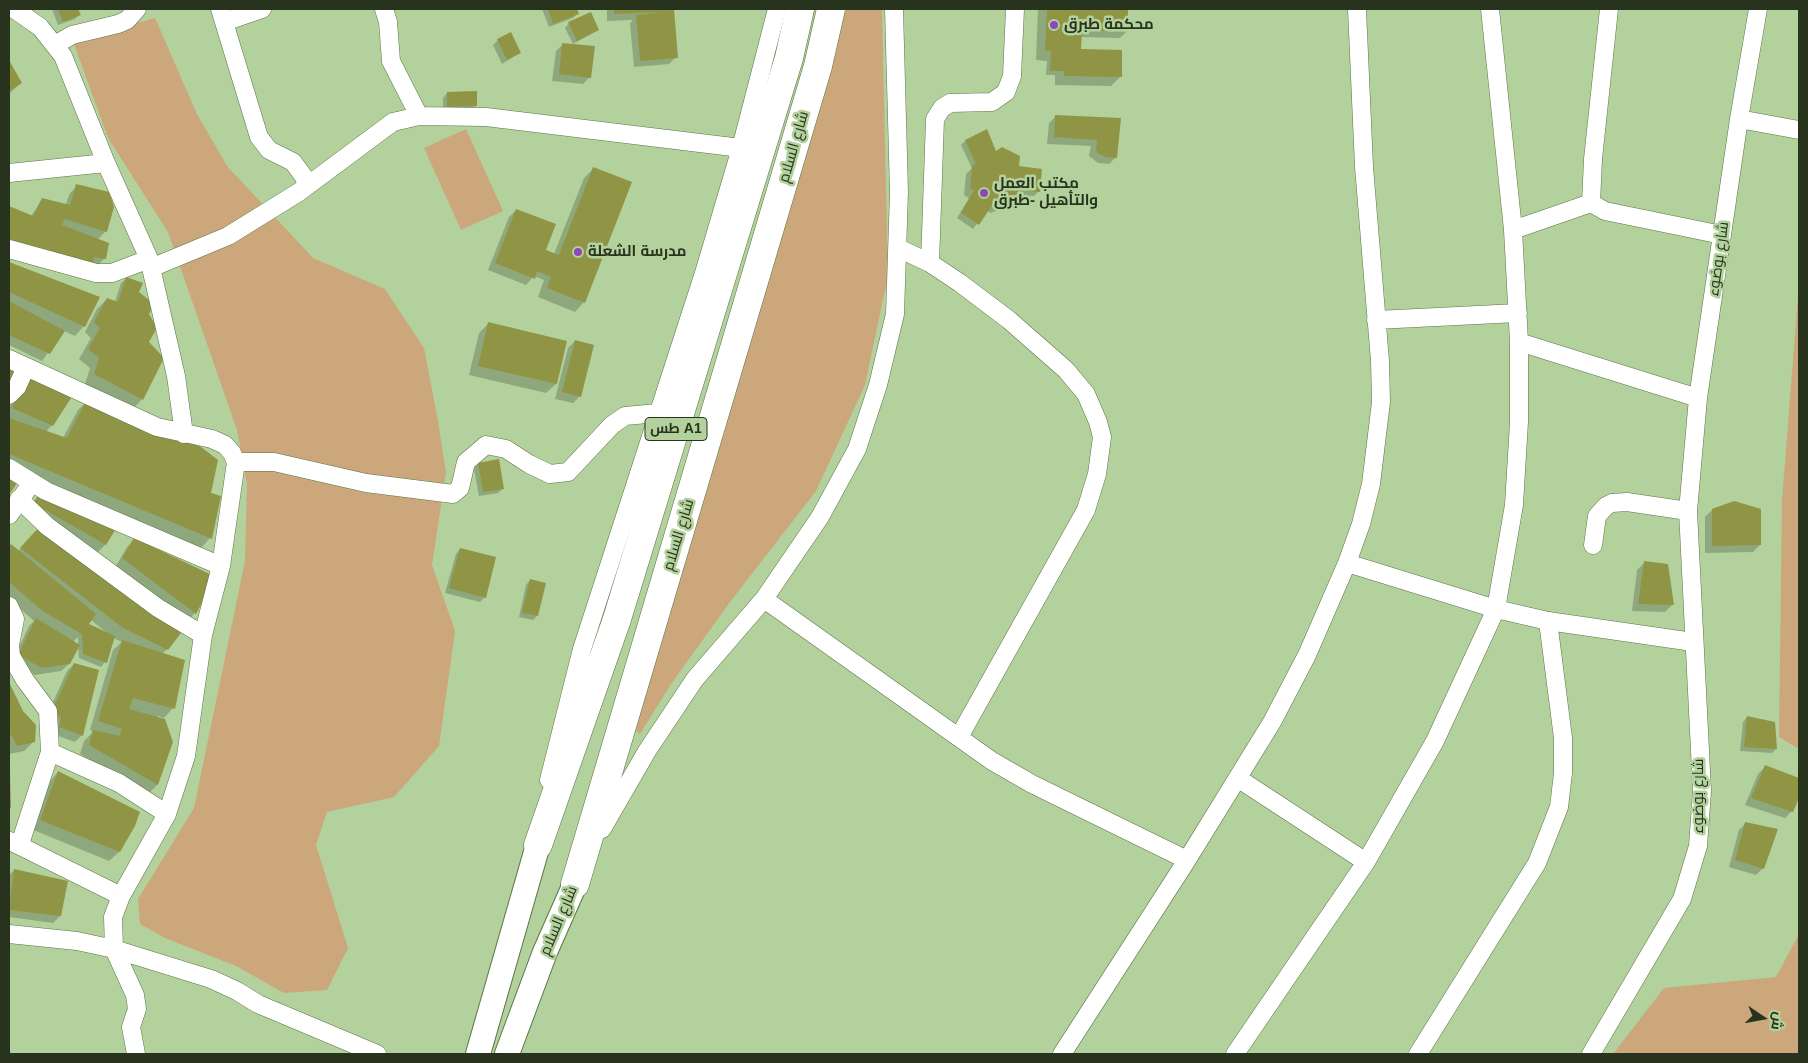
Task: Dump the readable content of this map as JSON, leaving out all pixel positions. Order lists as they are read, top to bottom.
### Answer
{
  "streets": {
    "highway": ["شارع السلام", "طس A1"],
    "street": ["شارع بوضوء"]
  },
  "places": ["محكمة طبرق", "مكتب العمل والتأهيل -طبرق", "مدرسة الشعلة"],
  "north": "right"
}
